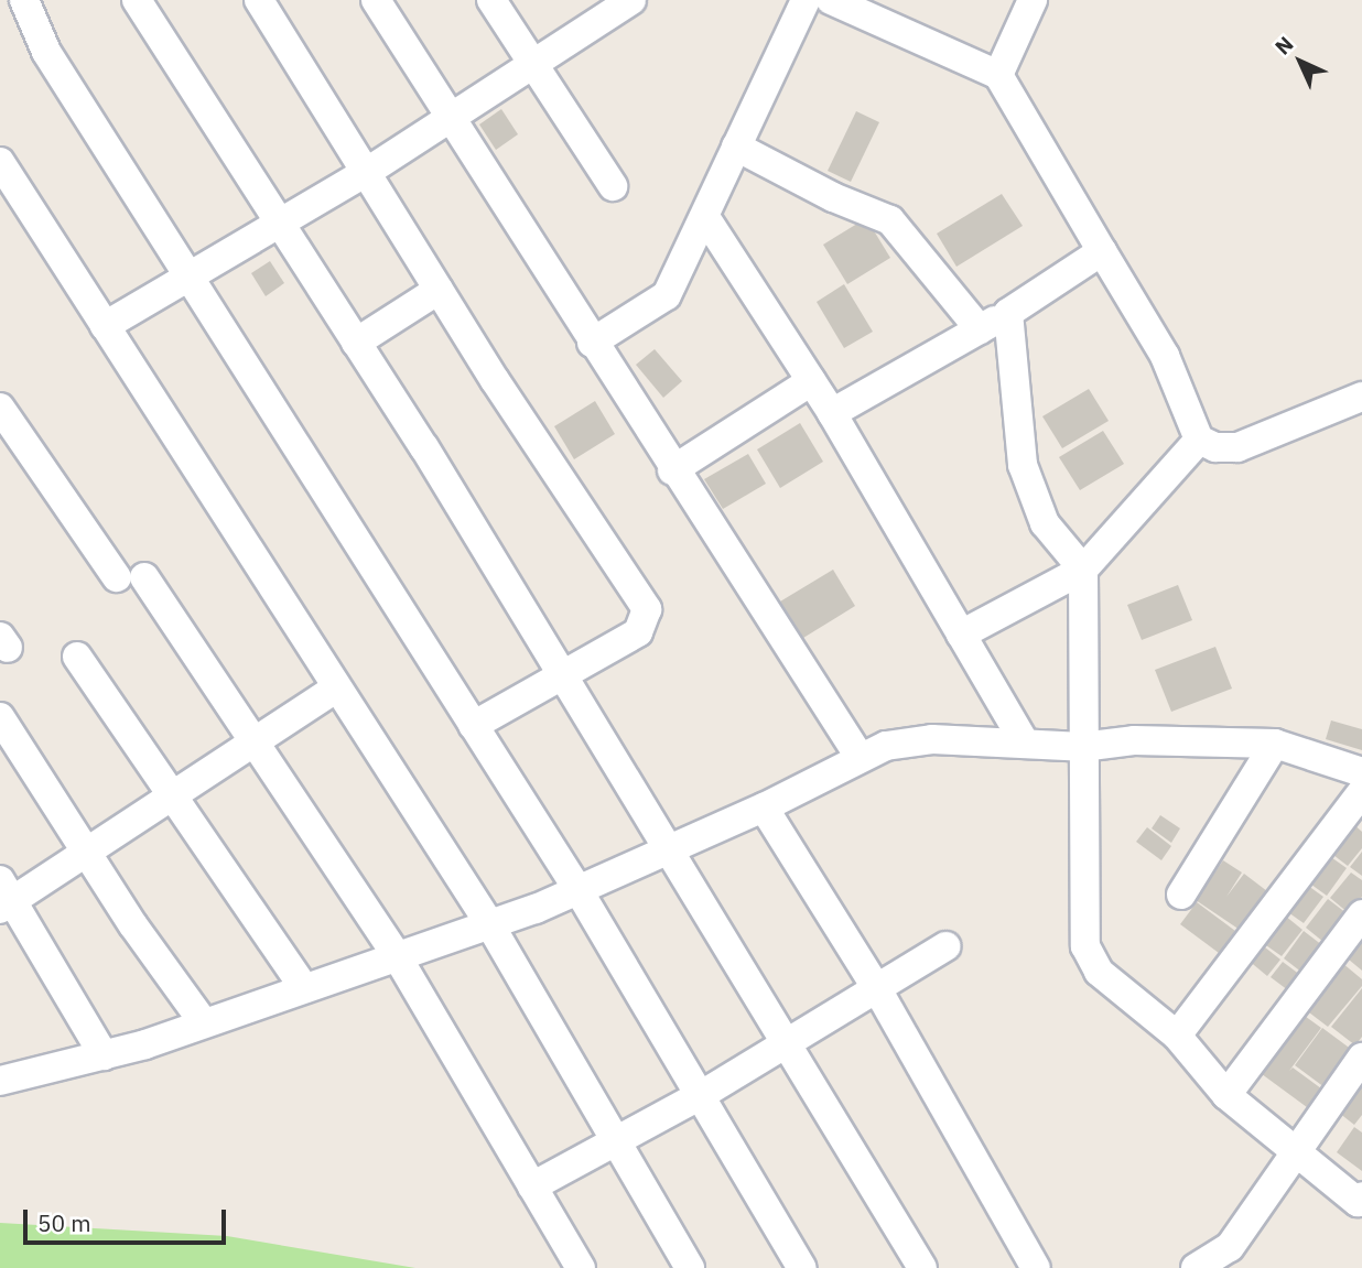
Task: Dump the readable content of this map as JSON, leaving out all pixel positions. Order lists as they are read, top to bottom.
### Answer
{
  "scale_bar": "50 m",
  "north": "top left"
}
